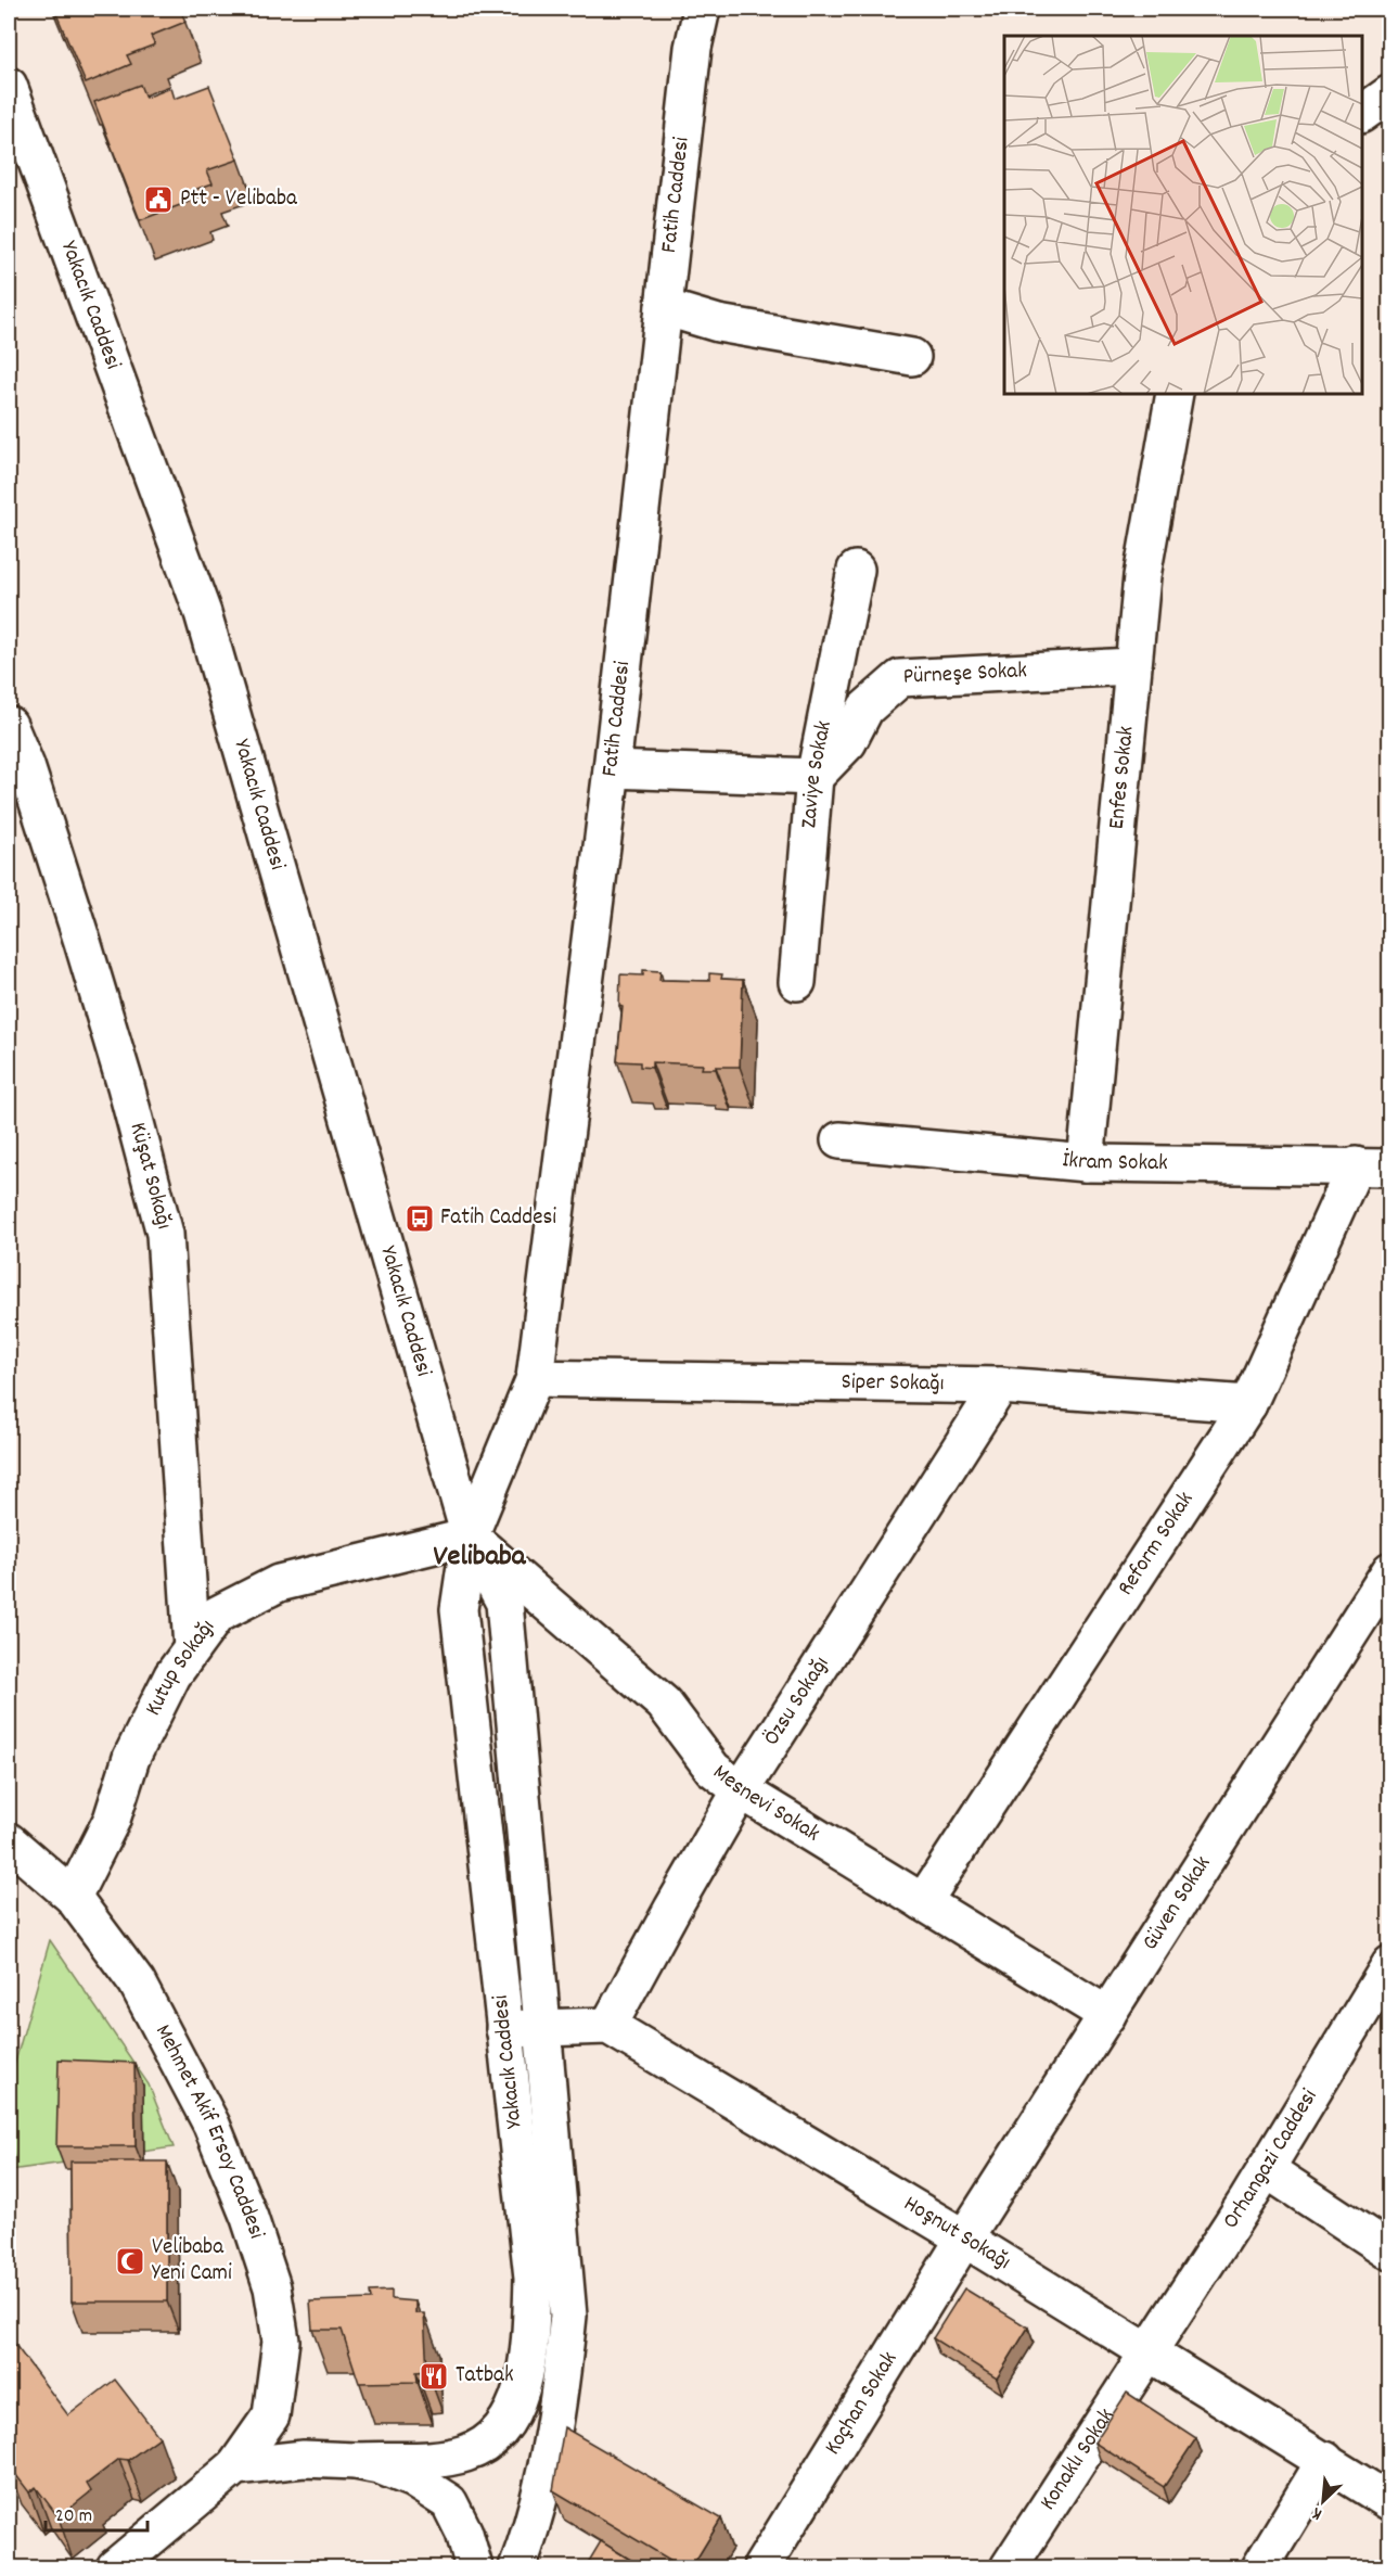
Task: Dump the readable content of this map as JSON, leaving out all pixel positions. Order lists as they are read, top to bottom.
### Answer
{
  "streets": {
    "street": [
      "Fatih Caddesi",
      "Yakacık Caddesi",
      "Pürneşe Sokak",
      "Zaviye Sokak",
      "Enfes Sokak",
      "İkram Sokak",
      "Küşat Sokağı",
      "Siper Sokağı",
      "Reform Sokak",
      "Kutup Sokağı",
      "Özsu Sokağı",
      "Mesnevi Sokak",
      "Güven Sokak",
      "Mehmet Akif Ersoy Caddesi",
      "Orhangazi Caddesi",
      "Hoşnut Sokağı",
      "Koçhan Sokak",
      "Konaklı Sokak"
    ]
  },
  "crossings": [
    ["Fatih Caddesi", "Yakacık Caddesi"],
    ["Fatih Caddesi", "Siper Sokağı"],
    ["Fatih Caddesi", "Kutup Sokağı"],
    ["Fatih Caddesi", "Mesnevi Sokak"],
    ["Yakacık Caddesi", "Kutup Sokağı"],
    ["Yakacık Caddesi", "Mesnevi Sokak"],
    ["Pürneşe Sokak", "Zaviye Sokak"],
    ["Pürneşe Sokak", "Enfes Sokak"],
    ["Enfes Sokak", "İkram Sokak"],
    ["İkram Sokak", "Reform Sokak"],
    ["Küşat Sokağı", "Kutup Sokağı"],
    ["Siper Sokağı", "Reform Sokak"],
    ["Siper Sokağı", "Özsu Sokağı"],
    ["Reform Sokak", "Mesnevi Sokak"],
    ["Kutup Sokağı", "Mesnevi Sokak"],
    ["Kutup Sokağı", "Mehmet Akif Ersoy Caddesi"],
    ["Özsu Sokağı", "Mesnevi Sokak"],
    ["Özsu Sokağı", "Hoşnut Sokağı"],
    ["Mesnevi Sokak", "Güven Sokak"],
    ["Güven Sokak", "Hoşnut Sokağı"],
    ["Güven Sokak", "Koçhan Sokak"],
    ["Orhangazi Caddesi", "Hoşnut Sokağı"],
    ["Orhangazi Caddesi", "Konaklı Sokak"],
    ["Hoşnut Sokağı", "Koçhan Sokak"],
    ["Hoşnut Sokağı", "Konaklı Sokak"]
  ],
  "districts": ["Velibaba"],
  "places": {
    "public building": ["Ptt - Velibaba"],
    "bus stop": ["Fatih Caddesi"],
    "mosque": ["Velibaba Yeni Cami"],
    "restaurant": ["Tatbak"]
  },
  "scale_bar": "20 m",
  "north": "bottom left"
}
